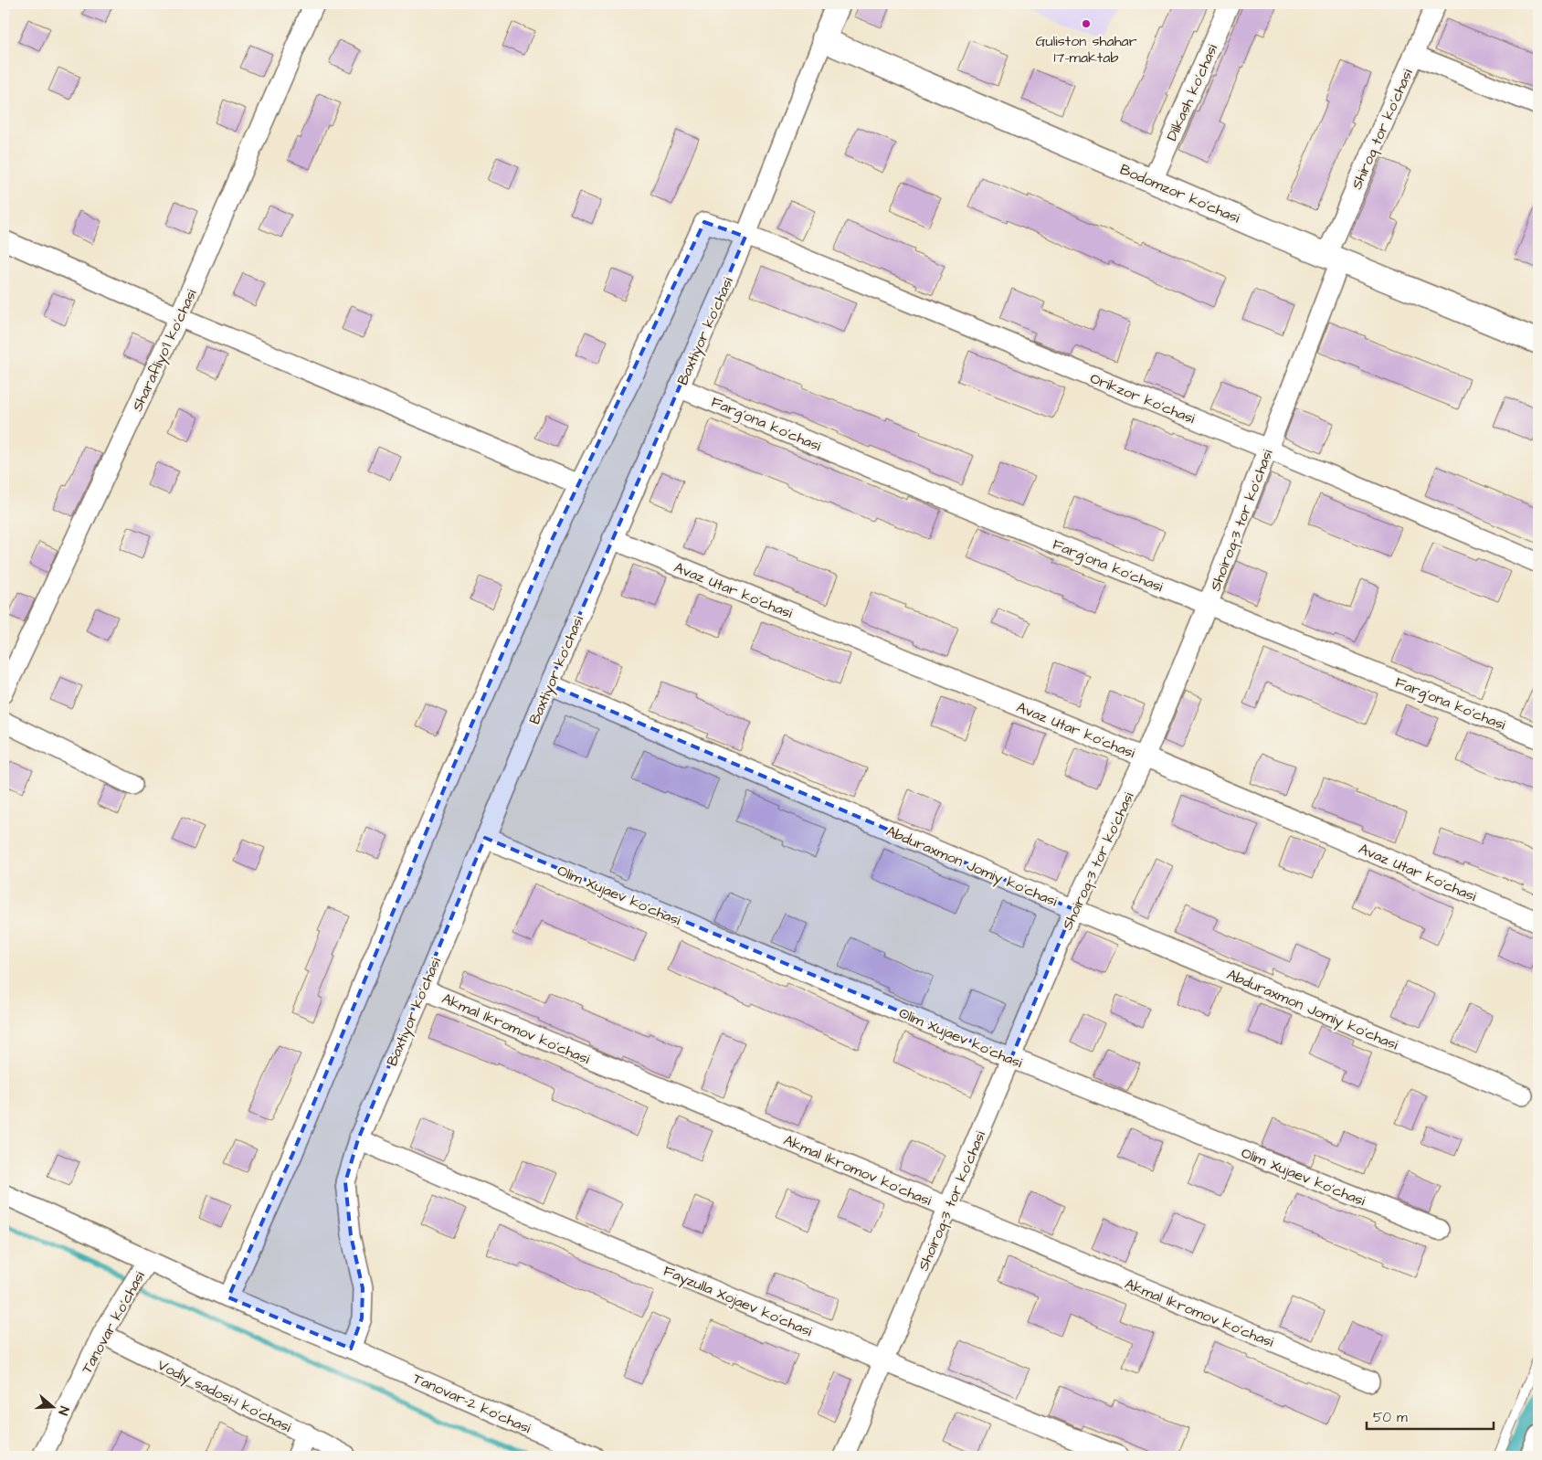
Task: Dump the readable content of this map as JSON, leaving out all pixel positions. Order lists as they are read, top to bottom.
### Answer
{
  "streets": {
    "street": [
      "Dilkash ko'chasi",
      "Shiroq tor ko'chasi",
      "Bodomzor ko'chasi",
      "Baxtiyor ko'chasi",
      "Sharafliyo'l ko'chasi",
      "Orikzor ko'chasi",
      "Farg'ona ko'chasi",
      "Shoiroq-3 tor ko'chasi",
      "Avaz Utar ko'chasi",
      "Abduraxmon Jomiy ko'chasi",
      "Olim Xujaev ko'chasi",
      "Akmal Ikromov ko'chasi",
      "Fayzulla Xojaev ko'chasi",
      "Tanovar ko'chasi",
      "Vodiy sadosi-1 ko'chasi",
      "Tanovar-2 ko'chasi"
    ]
  },
  "crossings": [
    ["Dilkash ko'chasi", "Bodomzor ko'chasi"],
    ["Shiroq tor ko'chasi", "Bodomzor ko'chasi"],
    ["Shiroq tor ko'chasi", "Shoiroq-3 tor ko'chasi"],
    ["Bodomzor ko'chasi", "Baxtiyor ko'chasi"],
    ["Bodomzor ko'chasi", "Shoiroq-3 tor ko'chasi"],
    ["Baxtiyor ko'chasi", "Orikzor ko'chasi"],
    ["Baxtiyor ko'chasi", "Farg'ona ko'chasi"],
    ["Baxtiyor ko'chasi", "Avaz Utar ko'chasi"],
    ["Baxtiyor ko'chasi", "Abduraxmon Jomiy ko'chasi"],
    ["Baxtiyor ko'chasi", "Olim Xujaev ko'chasi"],
    ["Baxtiyor ko'chasi", "Akmal Ikromov ko'chasi"],
    ["Baxtiyor ko'chasi", "Fayzulla Xojaev ko'chasi"],
    ["Baxtiyor ko'chasi", "Tanovar-2 ko'chasi"],
    ["Orikzor ko'chasi", "Shoiroq-3 tor ko'chasi"],
    ["Farg'ona ko'chasi", "Shoiroq-3 tor ko'chasi"],
    ["Shoiroq-3 tor ko'chasi", "Avaz Utar ko'chasi"],
    ["Shoiroq-3 tor ko'chasi", "Abduraxmon Jomiy ko'chasi"],
    ["Shoiroq-3 tor ko'chasi", "Olim Xujaev ko'chasi"],
    ["Shoiroq-3 tor ko'chasi", "Akmal Ikromov ko'chasi"],
    ["Shoiroq-3 tor ko'chasi", "Fayzulla Xojaev ko'chasi"],
    ["Tanovar ko'chasi", "Vodiy sadosi-1 ko'chasi"],
    ["Tanovar ko'chasi", "Tanovar-2 ko'chasi"]
  ],
  "places": ["Guliston shahar 17-maktab"],
  "scale_bar": "50 m",
  "north": "right"
}
